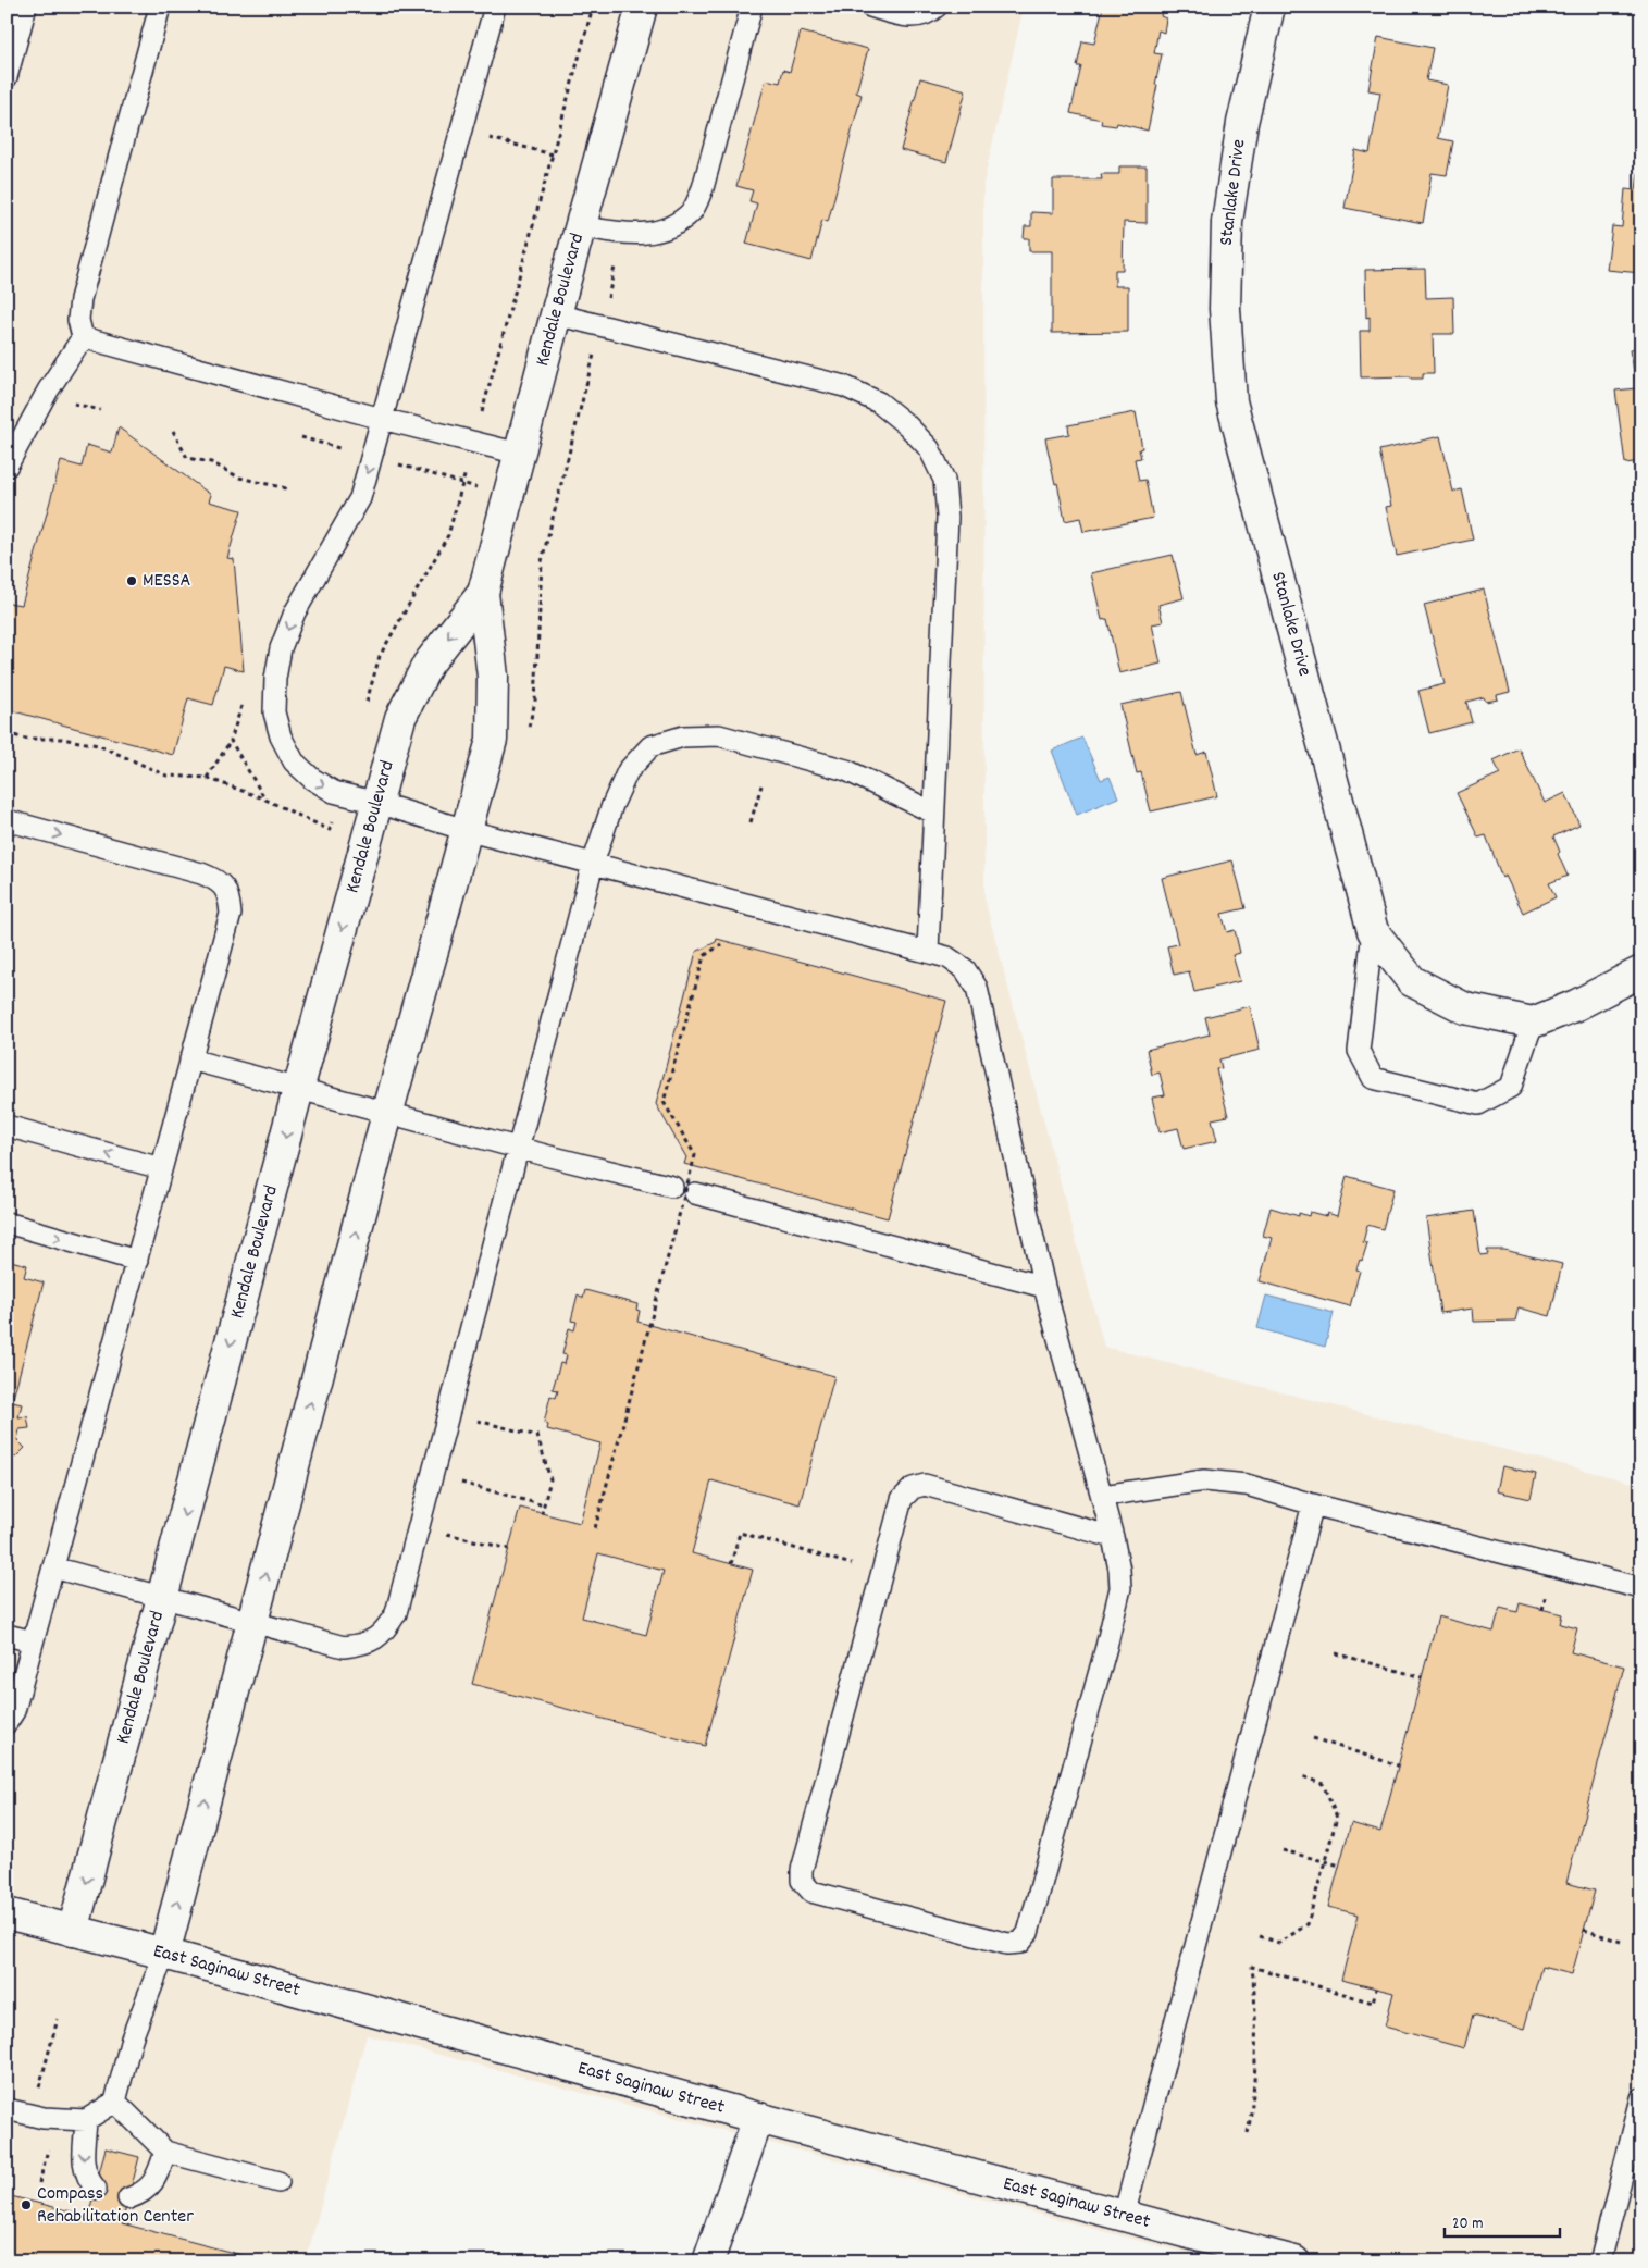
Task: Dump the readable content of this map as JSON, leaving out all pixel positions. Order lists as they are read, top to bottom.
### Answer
{
  "streets": {
    "street": ["Stanlake Drive", "Kendale Boulevard", "East Saginaw Street"]
  },
  "crossings": [
    ["Kendale Boulevard", "East Saginaw Street"]
  ],
  "places": ["MESSA", "Compass Rehabilitation Center"],
  "scale_bar": "20 m"
}
